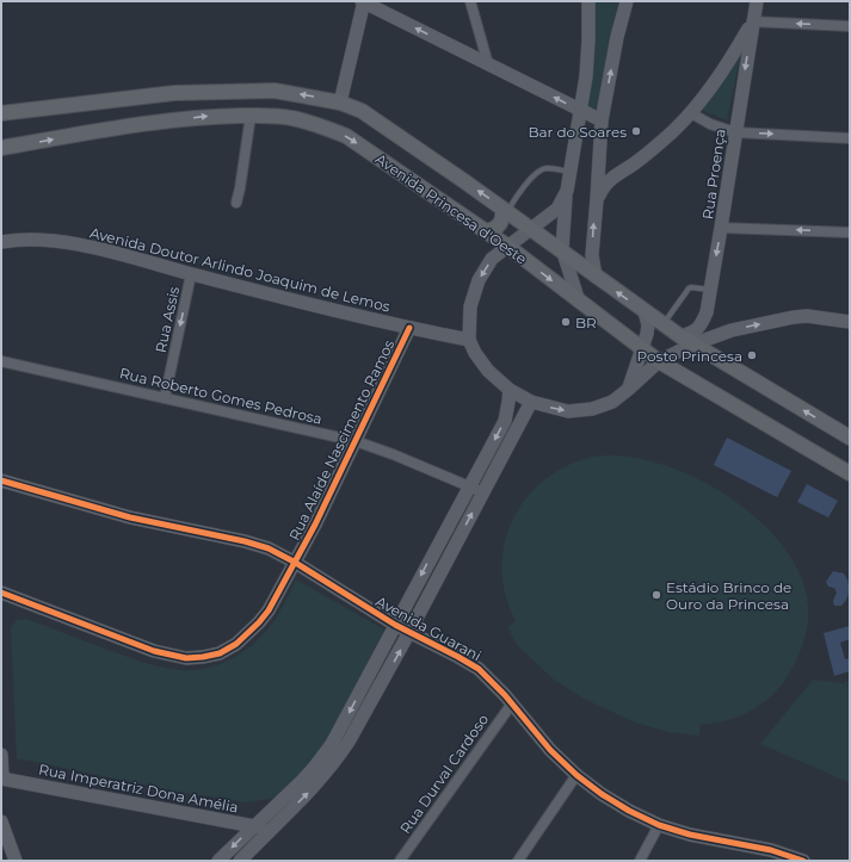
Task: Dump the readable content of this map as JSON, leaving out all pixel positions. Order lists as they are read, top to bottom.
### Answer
{
  "streets": {
    "main road": [
      "Rua Proença",
      "Avenida Princesa d'Oeste",
      "Avenida Doutor Arlindo Joaquim de Lemos",
      "Rua Alaíde Nascimento Ramos",
      "Avenida Guarani",
      "Rua Imperatriz Dona Amélia"
    ],
    "street": ["Rua Assis", "Rua Roberto Gomes Pedrosa", "Rua Durval Cardoso"]
  },
  "crossings": [
    ["Rua Proença", "Avenida Princesa d'Oeste"],
    ["Avenida Doutor Arlindo Joaquim de Lemos", "Rua Assis"],
    ["Avenida Doutor Arlindo Joaquim de Lemos", "Rua Alaíde Nascimento Ramos"],
    ["Rua Assis", "Rua Roberto Gomes Pedrosa"],
    ["Rua Roberto Gomes Pedrosa", "Rua Alaíde Nascimento Ramos"],
    ["Rua Alaíde Nascimento Ramos", "Avenida Guarani"],
    ["Avenida Guarani", "Rua Durval Cardoso"]
  ],
  "one_way": ["Rua Assis"],
  "places": [
    "Bar do Soares",
    "BR",
    "Posto Princesa",
    "Estádio Brinco de Ouro da Princesa"
  ]
}
